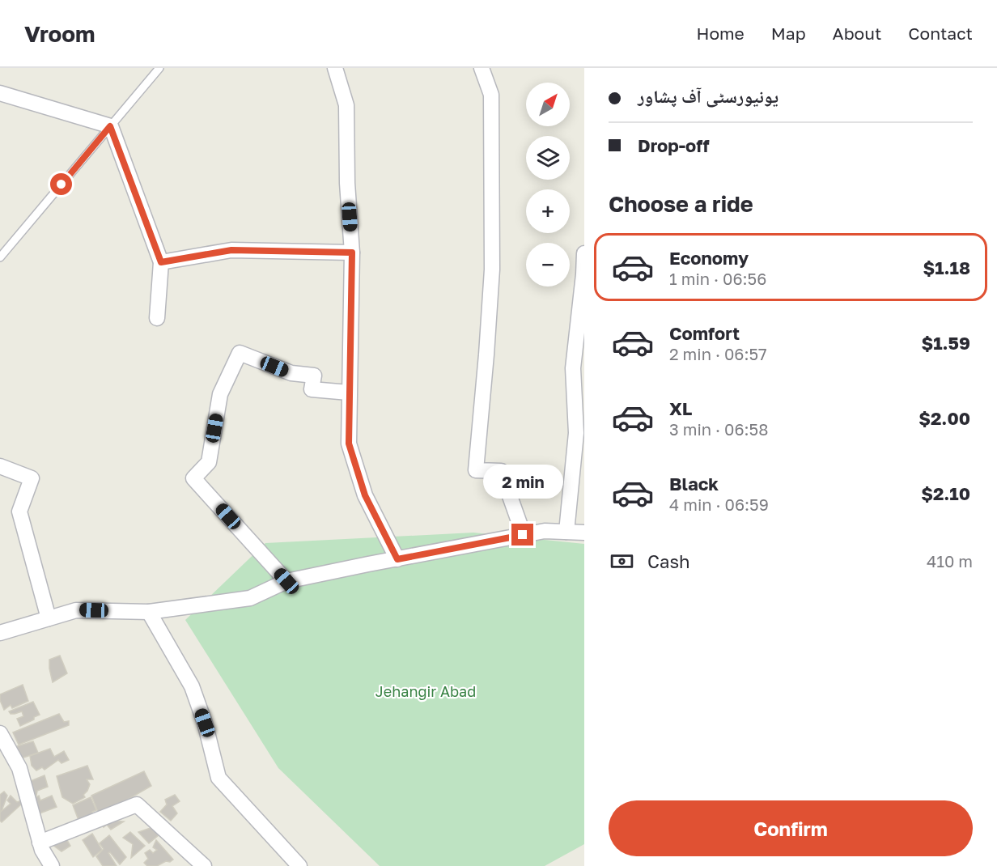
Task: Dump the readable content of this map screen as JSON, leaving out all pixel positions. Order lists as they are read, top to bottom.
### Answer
{
  "parks": ["Jehangir Abad"],
  "north": "top right",
  "page": {
    "header": "Vroom",
    "nav": [
      "Home",
      "Map",
      "About",
      "Contact"
    ],
    "banner": ["یونیورسٹی آف پشاور", "Drop-off"],
    "map_buttons": ["+", "−"],
    "heading": "Choose a ride",
    "list": [
      {
        "name": "Economy",
        "note": "1 min · 06:56",
        "value": "$1.18"
      },
      {
        "name": "Comfort",
        "note": "2 min · 06:57",
        "value": "$1.59"
      },
      {
        "name": "XL",
        "note": "3 min · 06:58",
        "value": "$2.00"
      },
      {
        "name": "Black",
        "note": "4 min · 06:59",
        "value": "$2.10"
      }
    ],
    "bubble": "2 min",
    "pay": ["Cash", "410 m"],
    "buttons": "Confirm"
  }
}
